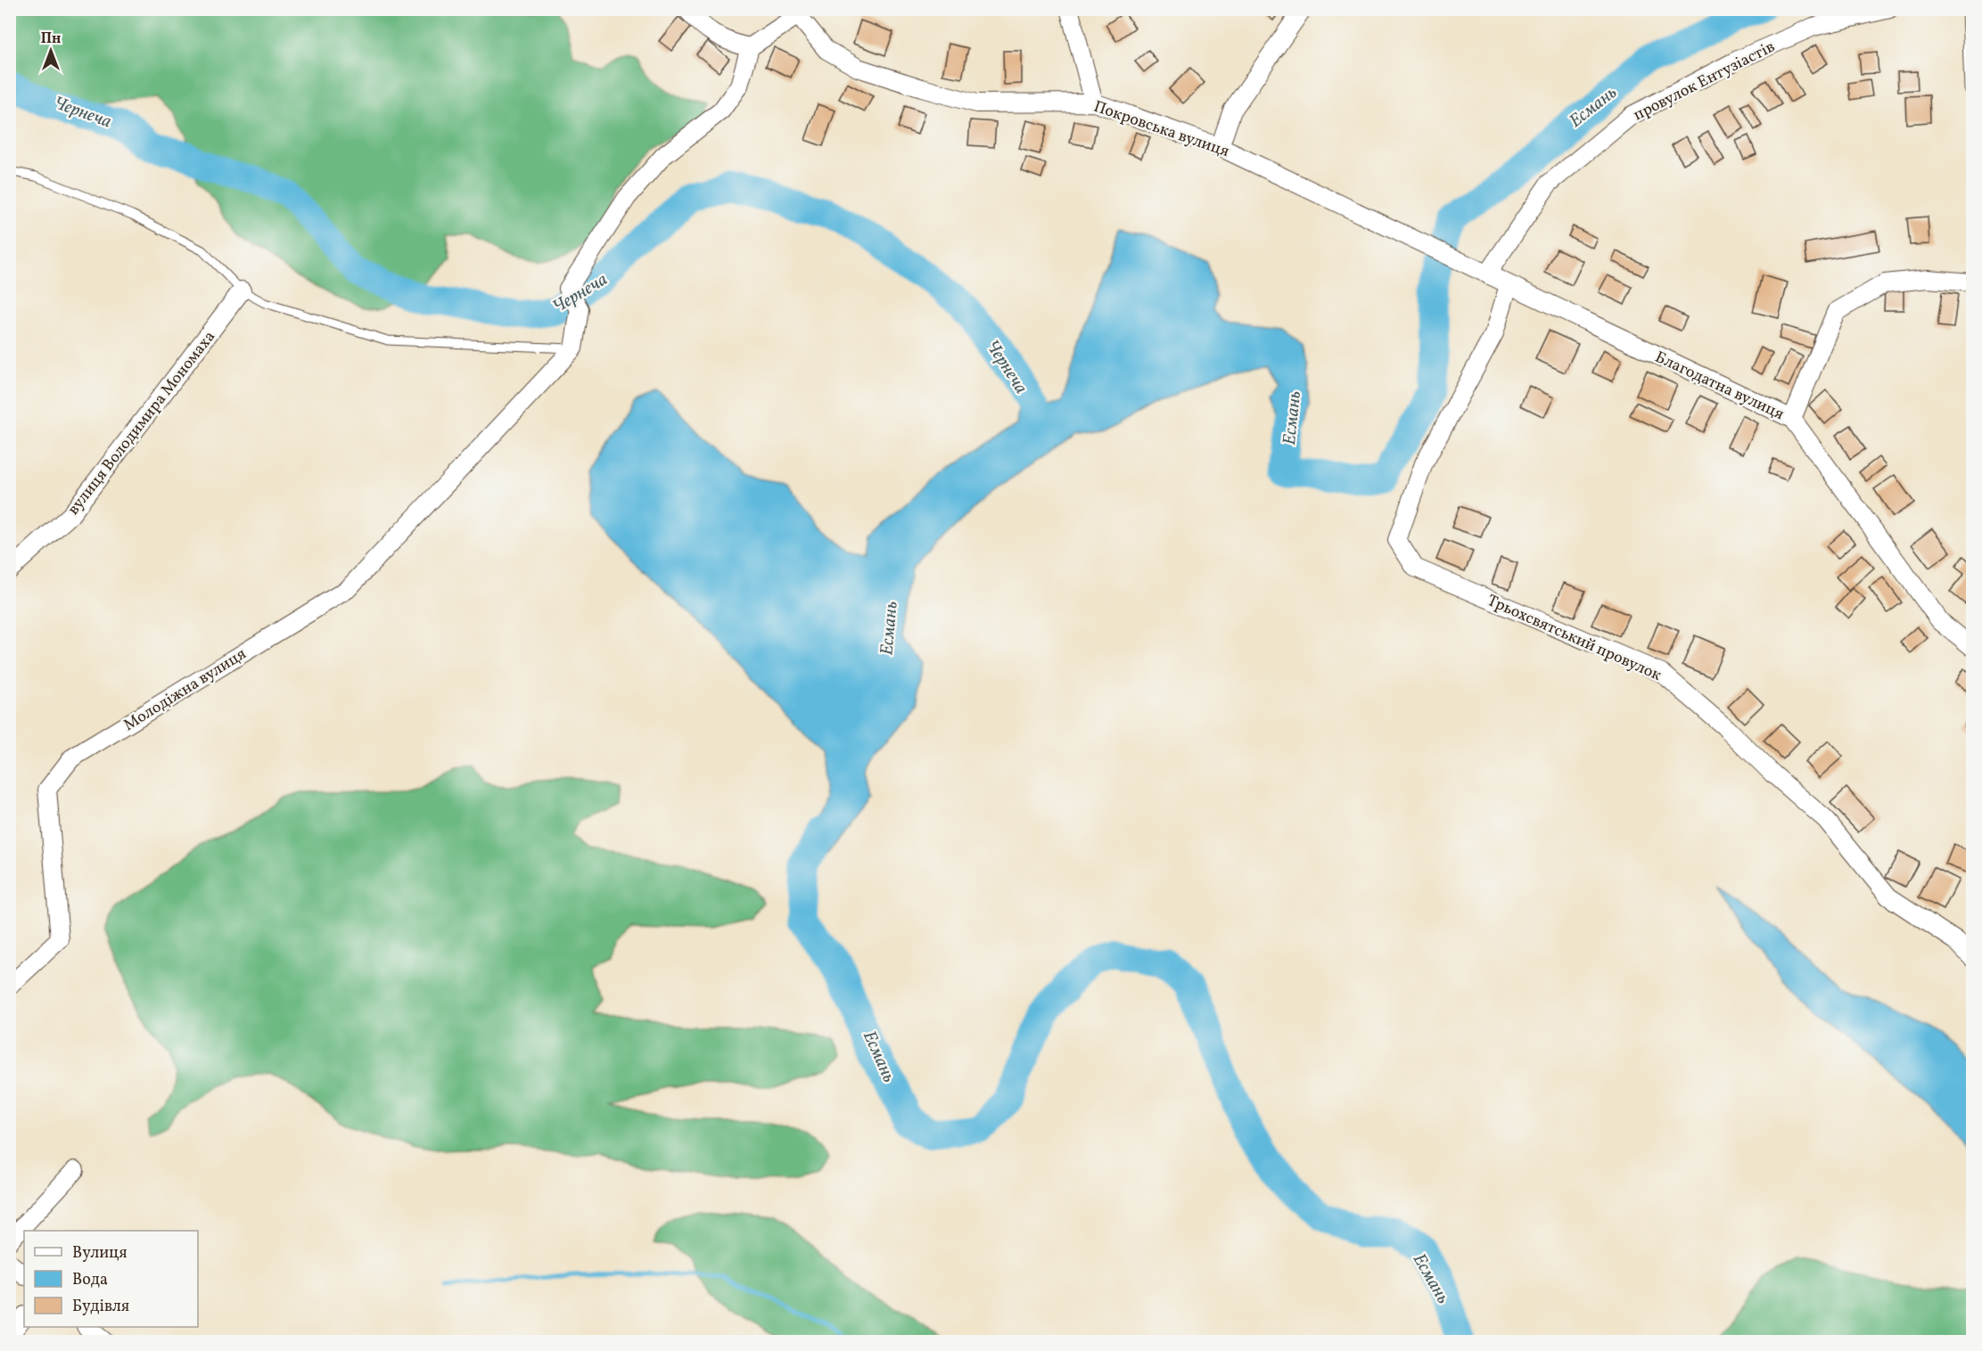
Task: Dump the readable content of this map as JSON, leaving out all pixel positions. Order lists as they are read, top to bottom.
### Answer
{
  "streets": {
    "street": [
      "провулок Ентузіастів",
      "Покровська вулиця",
      "Благодатна вулиця",
      "вулиця Володимира Мономаха",
      "Трьохсвятський провулок",
      "Молодіжна вулиця"
    ]
  },
  "crossings": [
    ["провулок Ентузіастів", "Благодатна вулиця"],
    ["Покровська вулиця", "Благодатна вулиця"],
    ["Благодатна вулиця", "Трьохсвятський провулок"]
  ],
  "water": ["Есмань", "Чернеча"],
  "legend": ["Вулиця", "Вода", "Будівля"],
  "north": "top"
}
